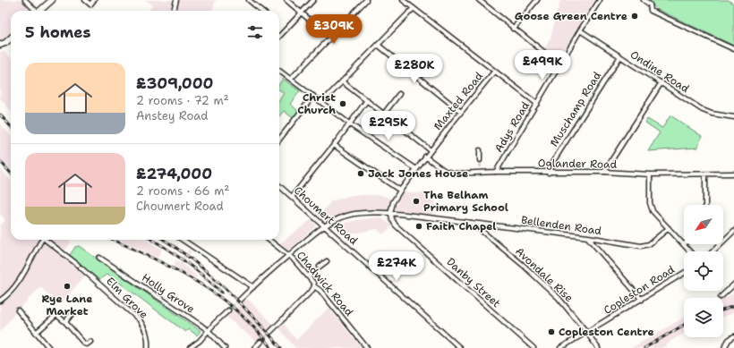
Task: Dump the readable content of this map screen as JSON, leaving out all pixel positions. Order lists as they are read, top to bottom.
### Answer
{
  "streets": {
    "street": [
      "Ondine Road",
      "Maxted Road",
      "Muschamp Road",
      "Adys Road",
      "Oglander Road",
      "Choumert Road",
      "Bellenden Road",
      "Avondale Rise",
      "Danby Street",
      "Chadwick Road",
      "Copleston Road",
      "Holly Grove",
      "Elm Grove"
    ]
  },
  "crossings": [
    ["Ondine Road", "Muschamp Road"],
    ["Ondine Road", "Adys Road"],
    ["Maxted Road", "Oglander Road"],
    ["Maxted Road", "Bellenden Road"],
    ["Maxted Road", "Danby Street"],
    ["Muschamp Road", "Oglander Road"],
    ["Adys Road", "Oglander Road"],
    ["Choumert Road", "Bellenden Road"],
    ["Bellenden Road", "Avondale Rise"],
    ["Bellenden Road", "Danby Street"],
    ["Bellenden Road", "Chadwick Road"],
    ["Avondale Rise", "Copleston Road"]
  ],
  "places": [
    "Goose Green Centre",
    "Christ Church",
    "Jack Jones House",
    "The Belham Primary School",
    "Faith Chapel",
    "Rye Lane Market",
    "Copleston Centre"
  ],
  "north": "bottom left",
  "page": {
    "heading": "5 homes",
    "price": [
      "£309K",
      "£499K",
      "£280K",
      "£295K",
      "£274K"
    ],
    "list": [
      {
        "name": "£309,000",
        "note": "2 rooms · 72 m² · Anstey Road"
      },
      {
        "name": "£274,000",
        "note": "2 rooms · 66 m² · Choumert Road"
      }
    ]
  }
}
